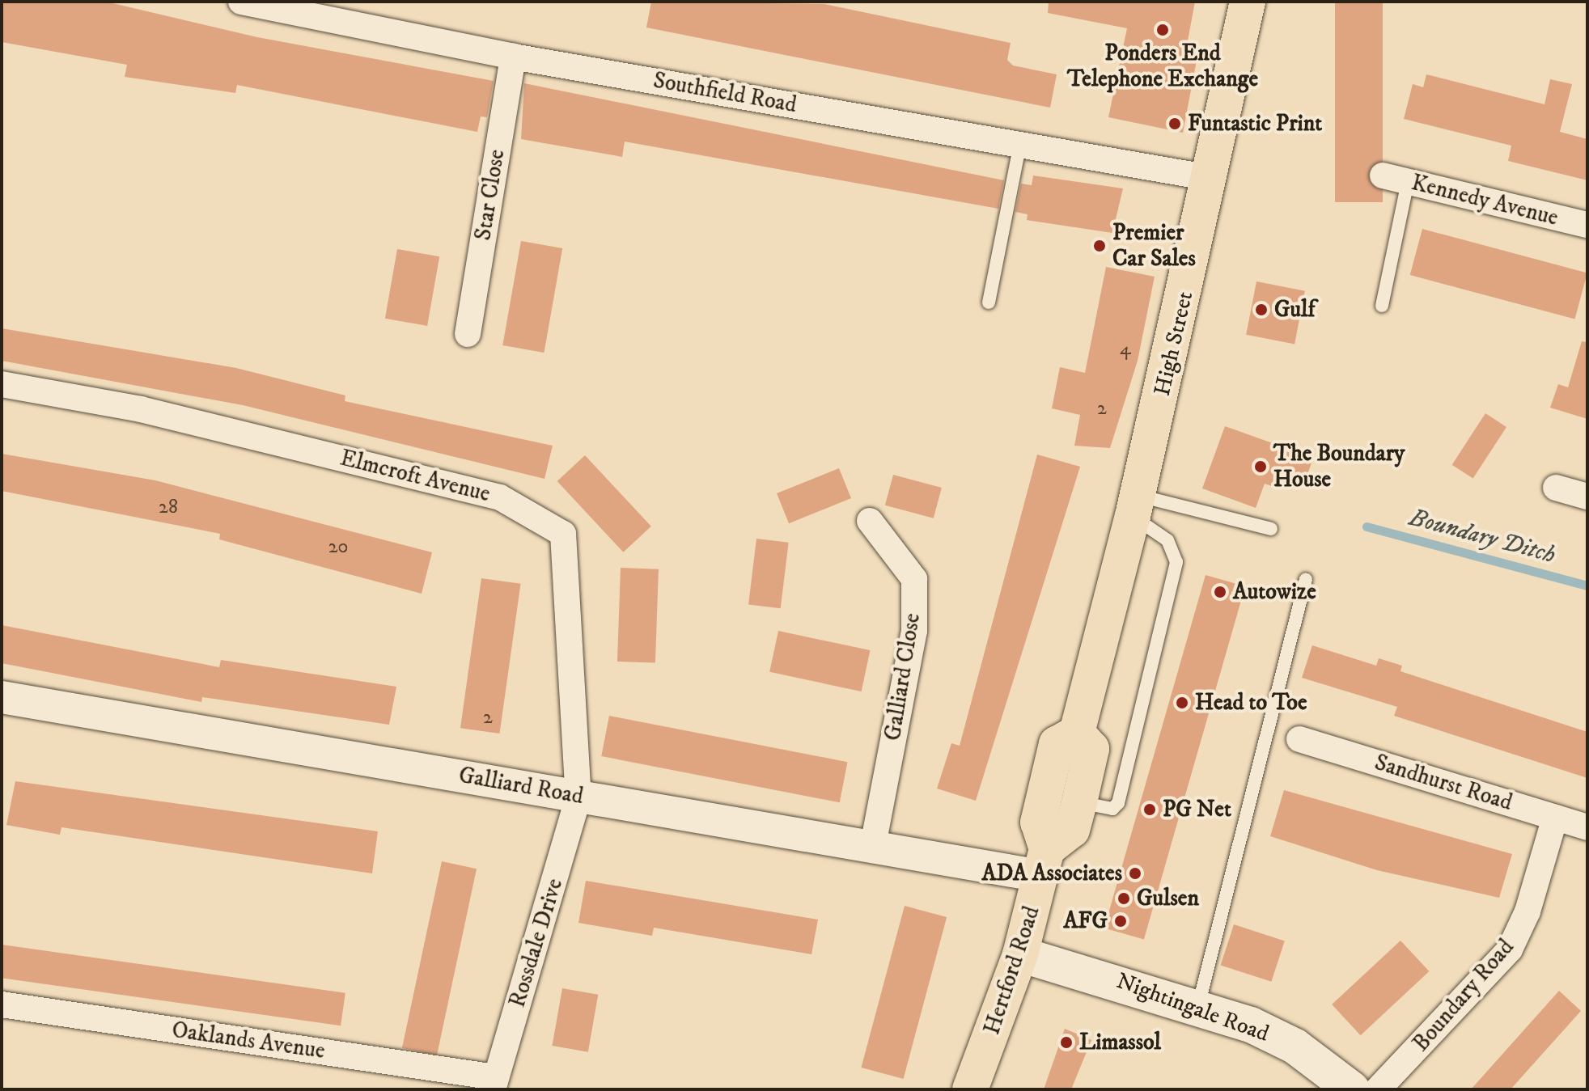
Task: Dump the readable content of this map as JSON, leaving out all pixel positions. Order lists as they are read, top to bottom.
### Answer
{
  "streets": {
    "main road": ["High Street", "Hertford Road", "Nightingale Road"],
    "street": [
      "Southfield Road",
      "Star Close",
      "Kennedy Avenue",
      "Elmcroft Avenue",
      "Galliard Close",
      "Sandhurst Road",
      "Galliard Road",
      "Rossdale Drive",
      "Boundary Road",
      "Oaklands Avenue"
    ]
  },
  "crossings": [
    ["Southfield Road", "Star Close"],
    ["Southfield Road", "High Street"],
    ["Elmcroft Avenue", "Galliard Road"],
    ["Elmcroft Avenue", "Rossdale Drive"],
    ["Galliard Close", "Galliard Road"],
    ["Sandhurst Road", "Boundary Road"],
    ["Galliard Road", "Rossdale Drive"],
    ["Galliard Road", "Hertford Road"],
    ["Rossdale Drive", "Oaklands Avenue"],
    ["Hertford Road", "Nightingale Road"]
  ],
  "water": ["Boundary Ditch"],
  "places": [
    "Ponders End Telephone Exchange",
    "Funtastic Print",
    "Premier Car Sales",
    "Gulf",
    "The Boundary House",
    "Autowize",
    "Head to Toe",
    "PG Net",
    "ADA Associates",
    "Gulsen",
    "AFG",
    "Limassol"
  ],
  "house_numbers": [
    "4",
    "2",
    "28",
    "20",
    "2"
  ]
}
